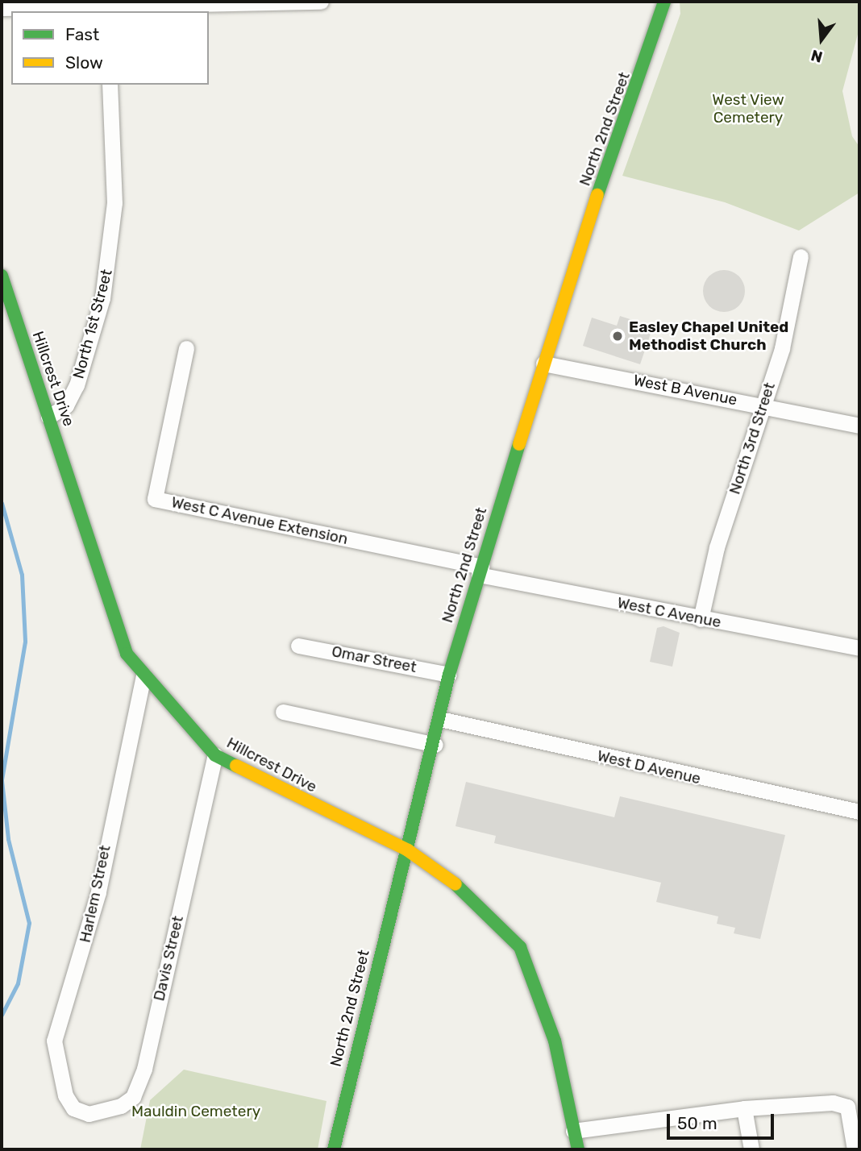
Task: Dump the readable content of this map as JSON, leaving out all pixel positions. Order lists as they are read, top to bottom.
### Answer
{
  "streets": {
    "street": [
      "North 2nd Street",
      "North 1st Street",
      "Hillcrest Drive",
      "West B Avenue",
      "North 3rd Street",
      "West C Avenue Extension",
      "West C Avenue",
      "Omar Street",
      "West D Avenue",
      "Harlem Street",
      "Davis Street"
    ]
  },
  "crossings": [
    ["North 2nd Street", "Hillcrest Drive"],
    ["North 2nd Street", "West B Avenue"],
    ["North 2nd Street", "West C Avenue Extension"],
    ["North 2nd Street", "West C Avenue"],
    ["North 2nd Street", "Omar Street"],
    ["North 2nd Street", "West D Avenue"],
    ["North 1st Street", "Hillcrest Drive"],
    ["Hillcrest Drive", "Harlem Street"],
    ["Hillcrest Drive", "Davis Street"],
    ["West B Avenue", "North 3rd Street"],
    ["North 3rd Street", "West C Avenue"],
    ["West C Avenue Extension", "West C Avenue"],
    ["Harlem Street", "Davis Street"]
  ],
  "parks": ["West View Cemetery", "Mauldin Cemetery"],
  "places": ["Easley Chapel United Methodist Church"],
  "legend": ["Fast", "Slow"],
  "scale_bar": "50 m",
  "north": "bottom"
}
